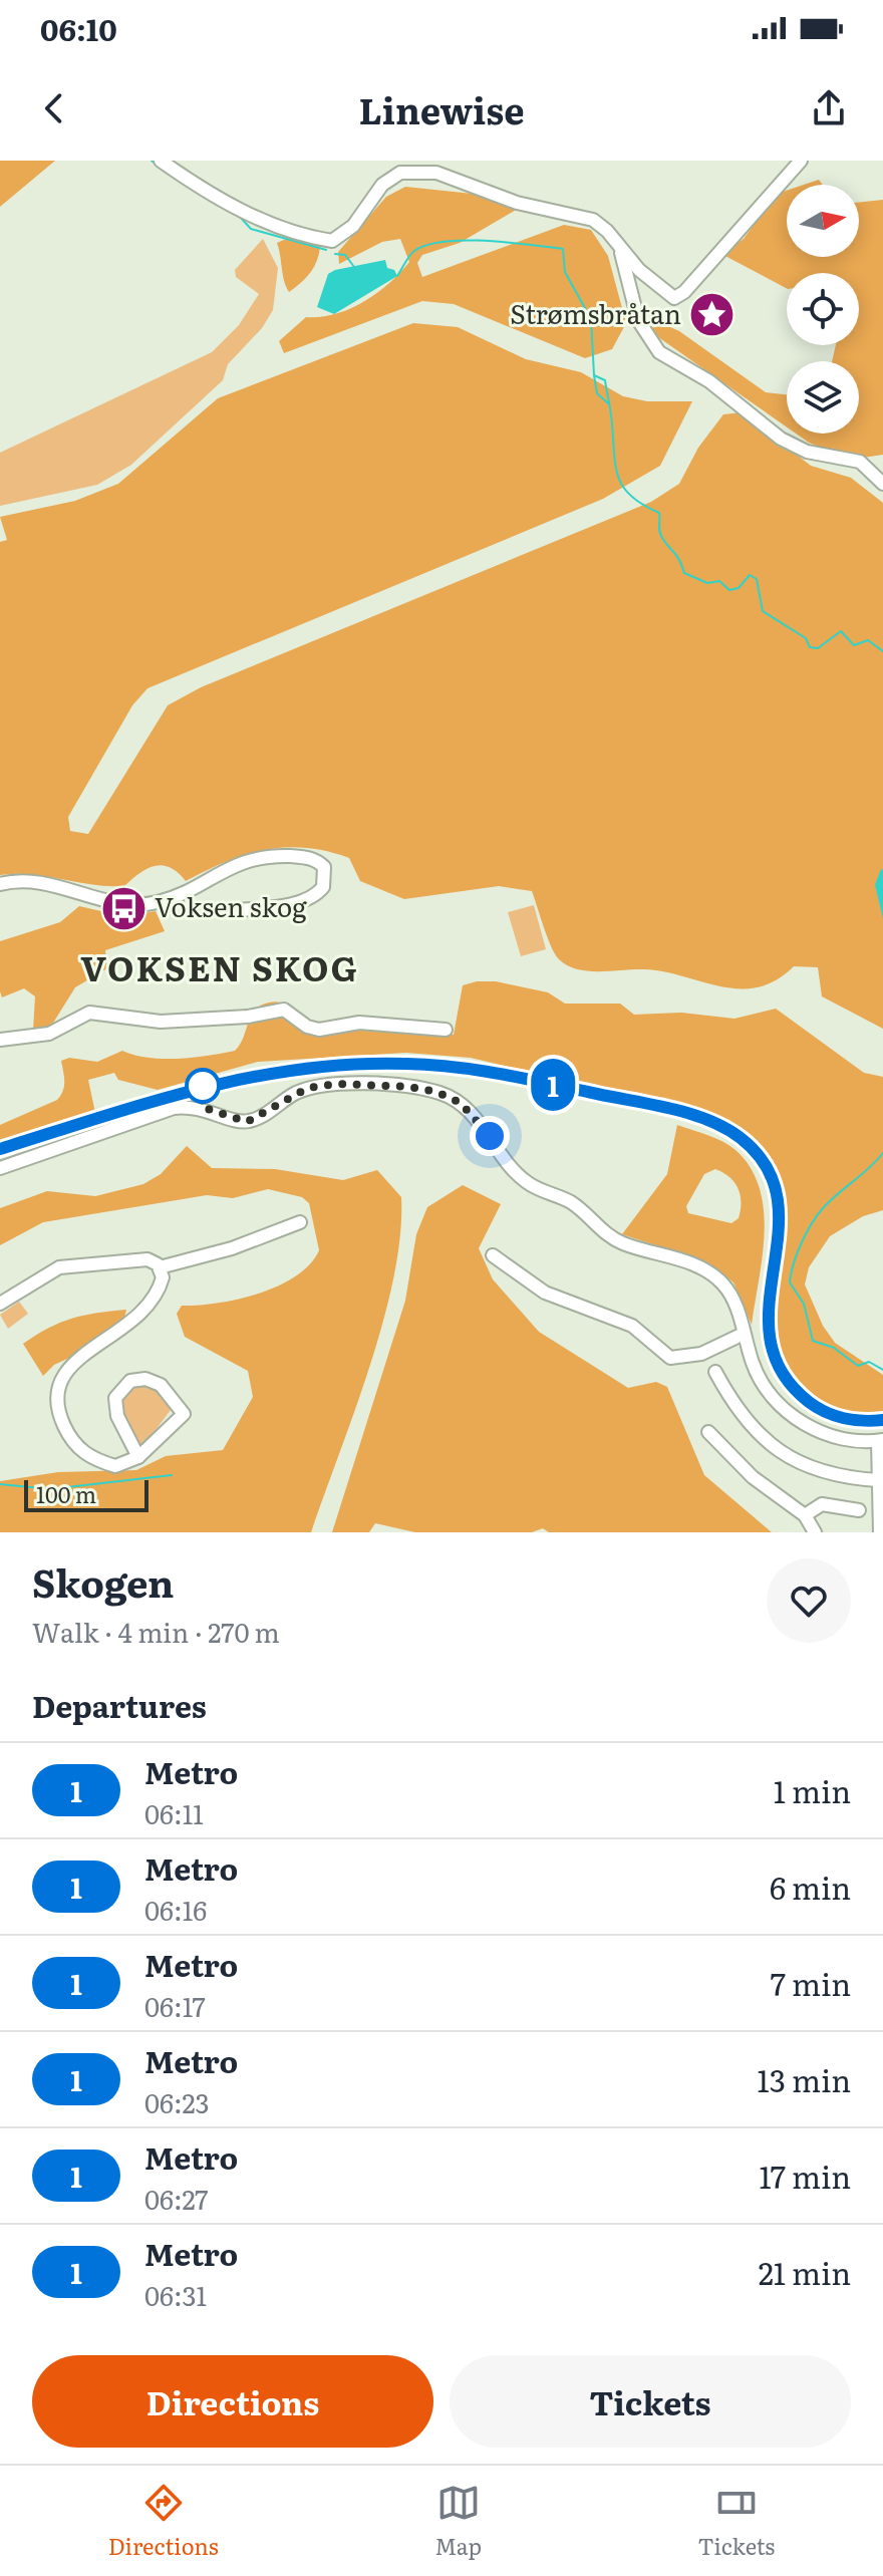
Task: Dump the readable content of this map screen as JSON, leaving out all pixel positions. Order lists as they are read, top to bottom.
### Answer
{
  "districts": ["VOKSEN SKOG"],
  "places": {
    "place": ["Strømsbråtan"],
    "bus stop": ["Voksen skog"]
  },
  "lines": ["metro line 1"],
  "scale_bar": "100 m",
  "north": "right",
  "page": {
    "status": "06:10",
    "header": "Linewise",
    "on_map": "1",
    "scale": "100 m",
    "heading": [
      ["Skogen", "Walk · 4 min · 270 m"],
      "Departures"
    ],
    "list": [
      {
        "mark": "1",
        "name": "Metro",
        "note": "06:11",
        "value": "1 min"
      },
      {
        "mark": "1",
        "name": "Metro",
        "note": "06:16",
        "value": "6 min"
      },
      {
        "mark": "1",
        "name": "Metro",
        "note": "06:17",
        "value": "7 min"
      },
      {
        "mark": "1",
        "name": "Metro",
        "note": "06:23",
        "value": "13 min"
      },
      {
        "mark": "1",
        "name": "Metro",
        "note": "06:27",
        "value": "17 min"
      },
      {
        "mark": "1",
        "name": "Metro",
        "note": "06:31",
        "value": "21 min"
      }
    ],
    "buttons": ["Directions", "Tickets"],
    "tabs": ["Directions", "Map", "Tickets"]
  }
}
